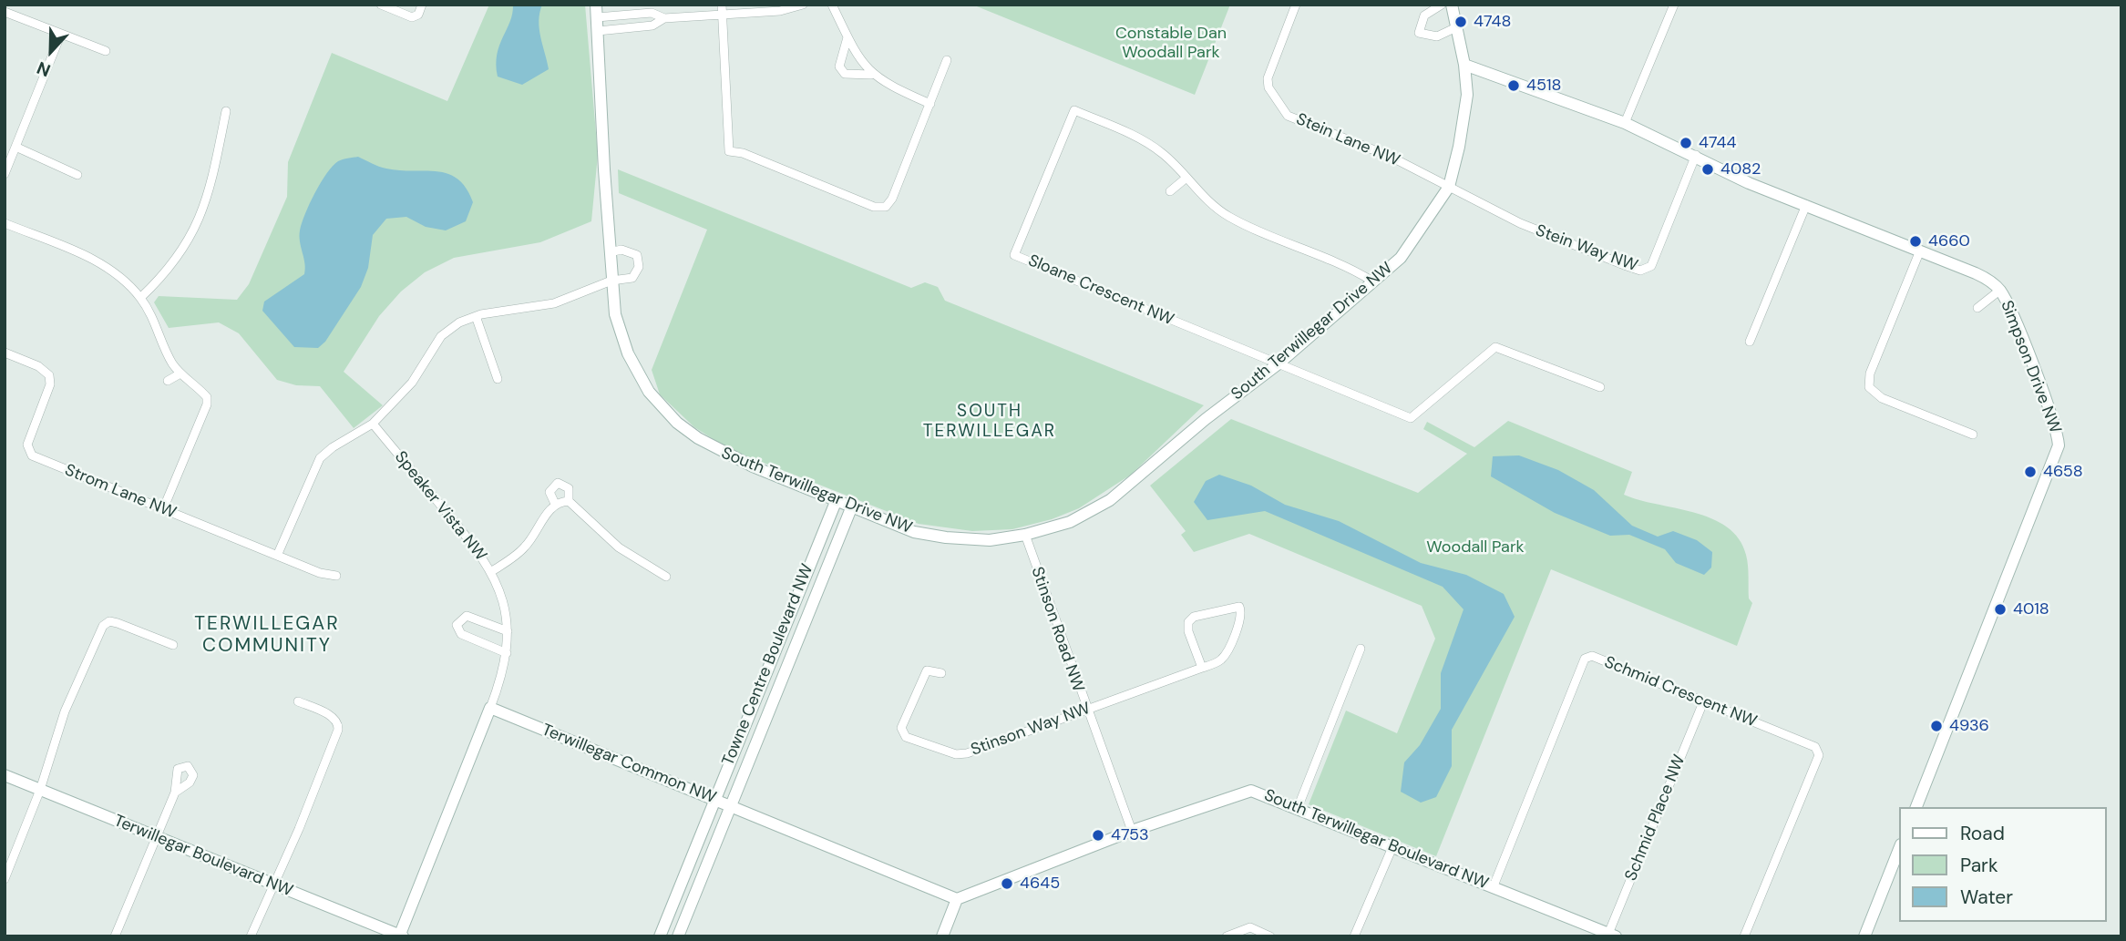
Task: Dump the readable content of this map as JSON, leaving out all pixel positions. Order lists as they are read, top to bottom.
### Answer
{
  "streets": {
    "street": [
      "Stein Lane NW",
      "Stein Way NW",
      "Sloane Crescent NW",
      "South Terwillegar Drive NW",
      "Simpson Drive NW",
      "Strom Lane NW",
      "Speaker Vista NW",
      "Stinson Road NW",
      "Towne Centre Boulevard NW",
      "Schmid Crescent NW",
      "Stinson Way NW",
      "Terwillegar Common NW",
      "Schmid Place NW",
      "South Terwillegar Boulevard NW",
      "Terwillegar Boulevard NW"
    ]
  },
  "crossings": [
    ["Stein Lane NW", "Stein Way NW"],
    ["Stein Lane NW", "South Terwillegar Drive NW"],
    ["Stein Way NW", "South Terwillegar Drive NW"],
    ["Stein Way NW", "Simpson Drive NW"],
    ["Sloane Crescent NW", "South Terwillegar Drive NW"],
    ["South Terwillegar Drive NW", "Simpson Drive NW"],
    ["South Terwillegar Drive NW", "Stinson Road NW"],
    ["South Terwillegar Drive NW", "Towne Centre Boulevard NW"],
    ["Speaker Vista NW", "Terwillegar Common NW"],
    ["Stinson Road NW", "Stinson Way NW"],
    ["Stinson Road NW", "South Terwillegar Boulevard NW"],
    ["Towne Centre Boulevard NW", "Terwillegar Common NW"],
    ["Schmid Crescent NW", "Schmid Place NW"],
    ["Schmid Crescent NW", "South Terwillegar Boulevard NW"],
    ["Terwillegar Common NW", "South Terwillegar Boulevard NW"],
    ["Schmid Place NW", "South Terwillegar Boulevard NW"]
  ],
  "districts": ["SOUTH TERWILLEGAR", "TERWILLEGAR COMMUNITY"],
  "parks": ["Constable Dan Woodall Park", "Woodall Park"],
  "places": [
    "4748",
    "4518",
    "4744",
    "4082",
    "4660",
    "4658",
    "4018",
    "4936",
    "4753",
    "4645"
  ],
  "legend": ["Road", "Park", "Water"],
  "north": "bottom"
}
